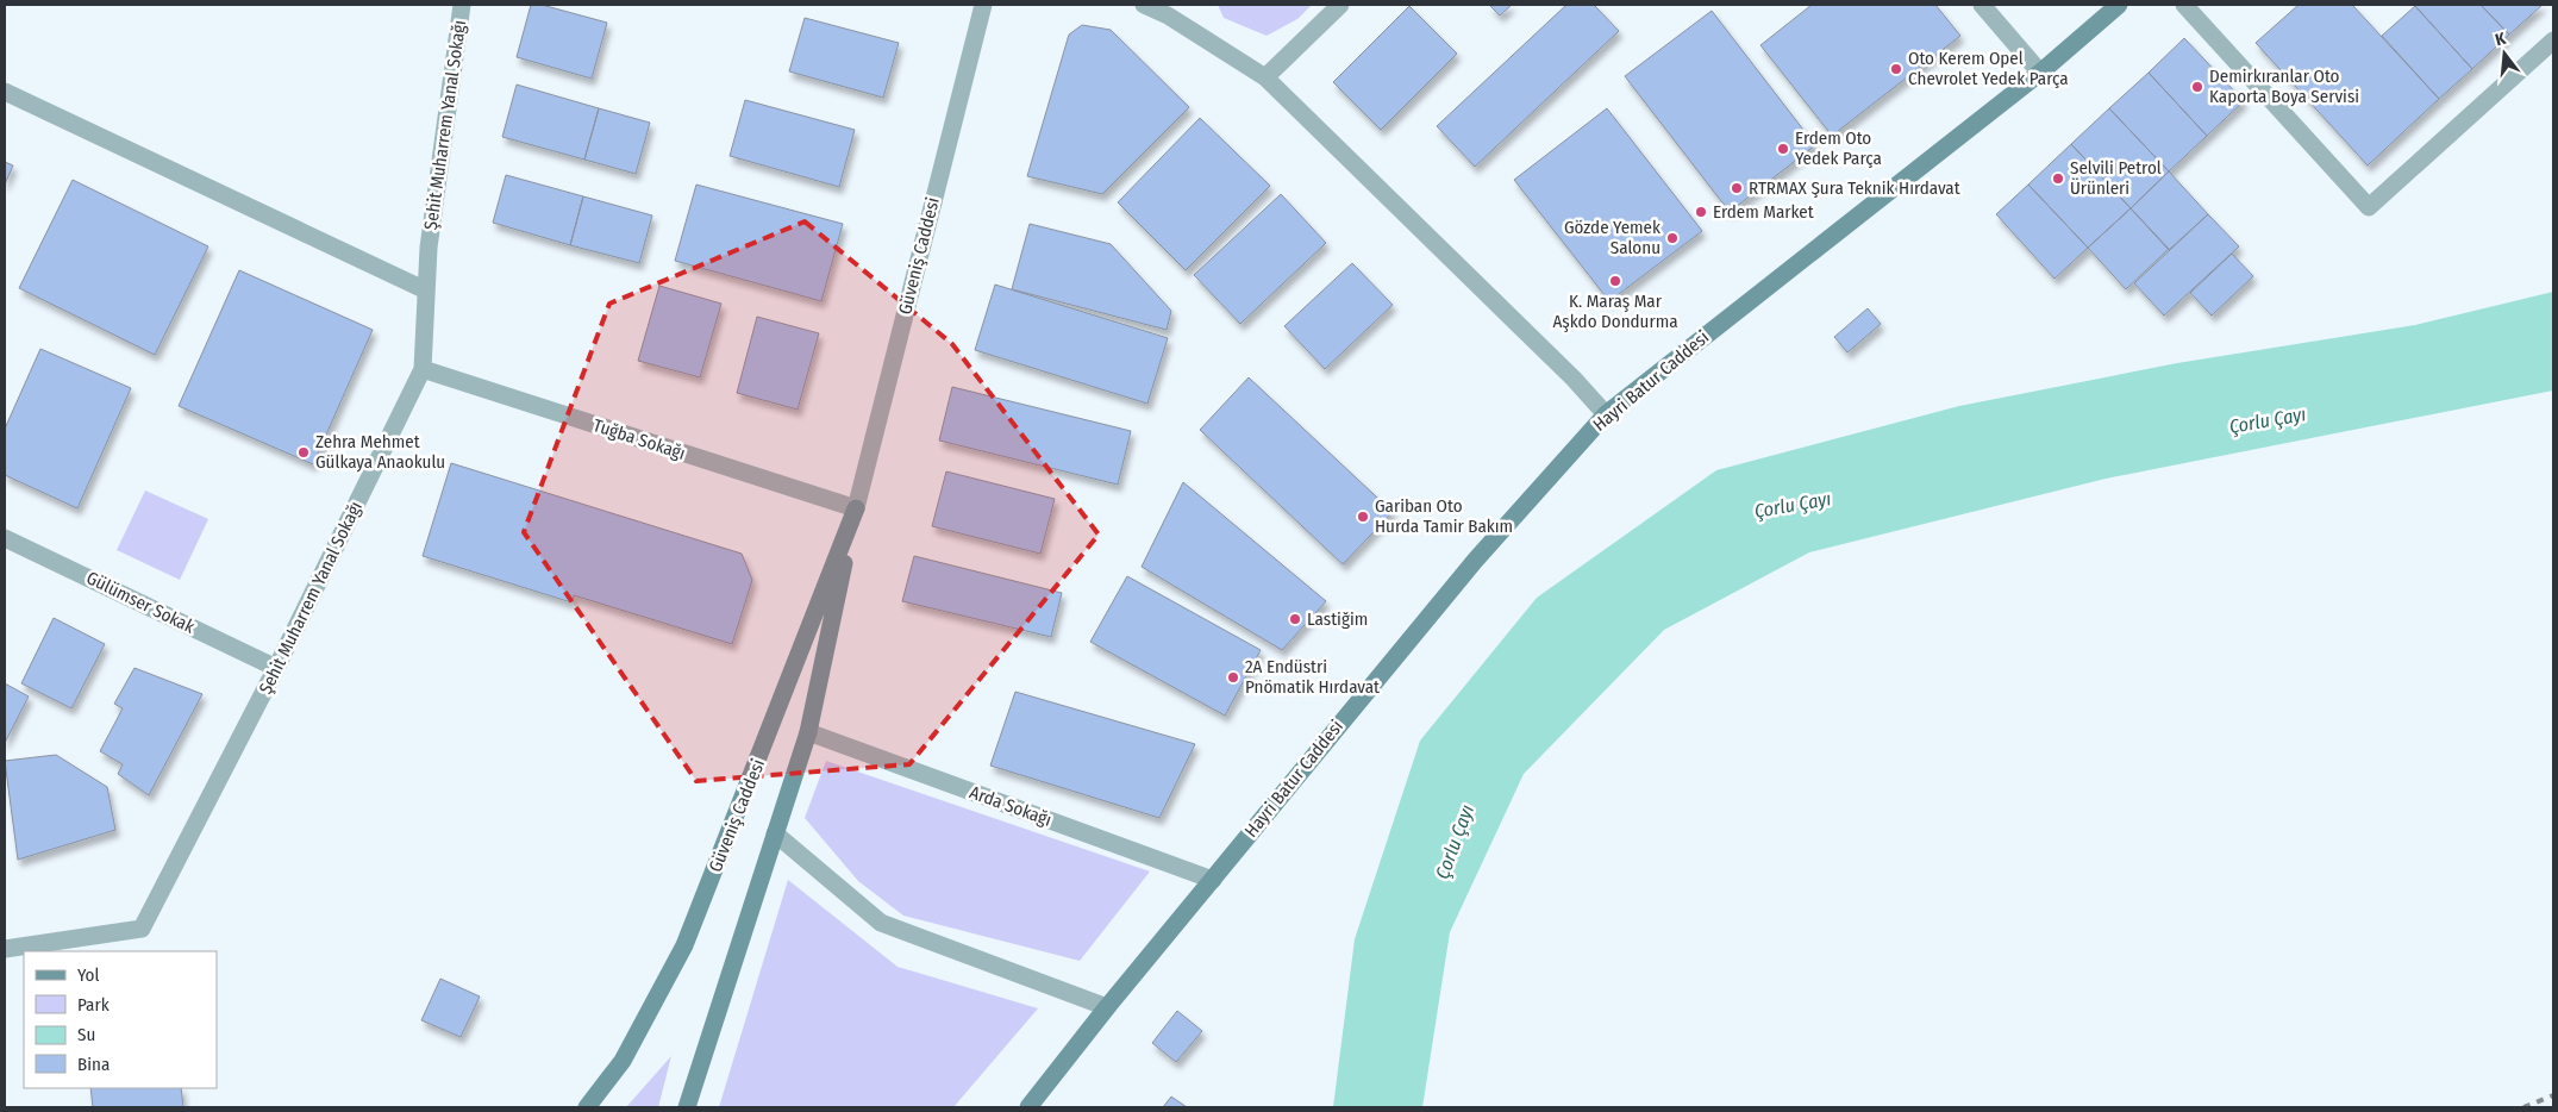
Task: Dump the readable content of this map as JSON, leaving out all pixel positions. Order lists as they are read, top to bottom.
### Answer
{
  "streets": {
    "main road": ["Güveniş Caddesi", "Hayri Batur Caddesi"],
    "street": [
      "Şehit Muharrem Yanal Sokağı",
      "Tuğba Sokağı",
      "Gülümser Sokak",
      "Arda Sokağı"
    ]
  },
  "crossings": [
    ["Şehit Muharrem Yanal Sokağı", "Tuğba Sokağı"],
    ["Şehit Muharrem Yanal Sokağı", "Gülümser Sokak"],
    ["Güveniş Caddesi", "Tuğba Sokağı"],
    ["Güveniş Caddesi", "Arda Sokağı"],
    ["Hayri Batur Caddesi", "Arda Sokağı"]
  ],
  "water": ["Çorlu Çayı"],
  "places": [
    "Oto Kerem Opel Chevrolet Yedek Parça",
    "Demirkıranlar Oto Kaporta Boya Servisi",
    "Erdem Oto Yedek Parça",
    "Selvili Petrol Ürünleri",
    "RTRMAX Şura Teknik Hırdavat",
    "Erdem Market",
    "Gözde Yemek Salonu",
    "K. Maraş Mar Aşkdo Dondurma",
    "Zehra Mehmet Gülkaya Anaokulu",
    "Gariban Oto Hurda Tamir Bakım",
    "Lastiğim",
    "2A Endüstri Pnömatik Hırdavat"
  ],
  "legend": [
    "Yol",
    "Park",
    "Su",
    "Bina"
  ],
  "north": "top"
}
